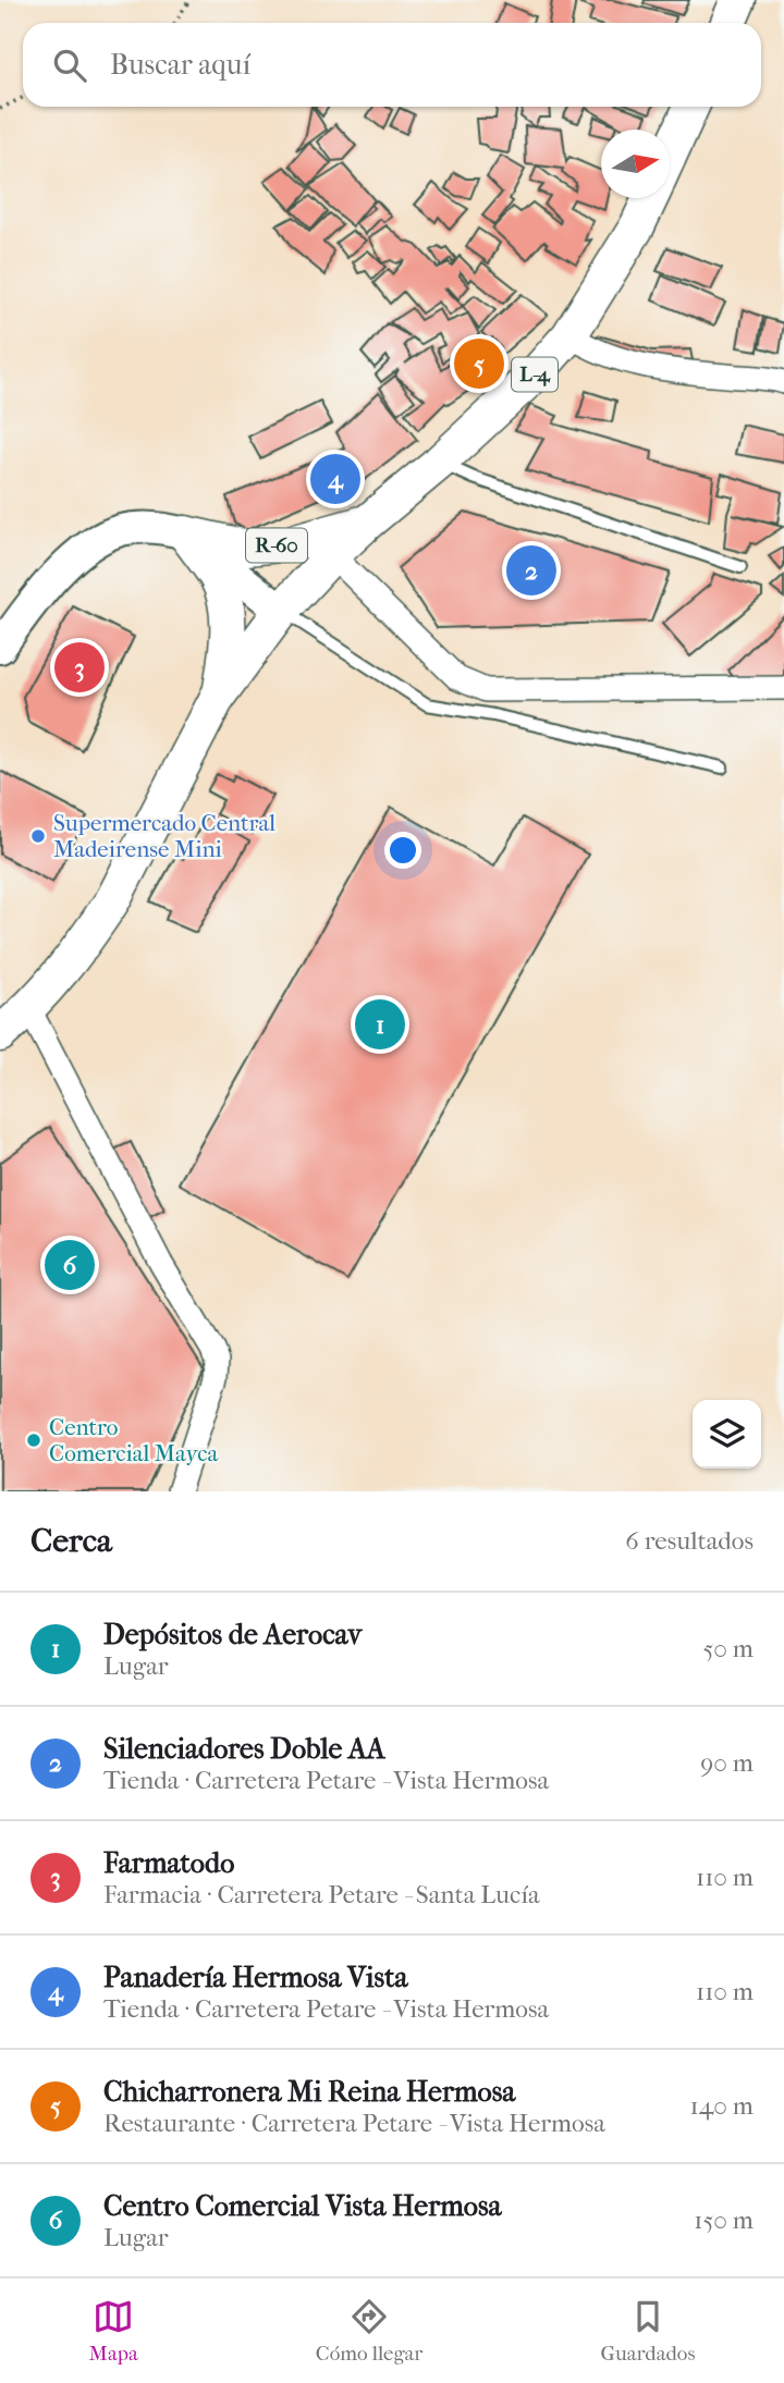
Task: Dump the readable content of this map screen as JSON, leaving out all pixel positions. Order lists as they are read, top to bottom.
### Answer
{
  "streets": {
    "main road": ["L-4", "R-60"]
  },
  "crossings": [
    ["L-4", "R-60"]
  ],
  "places": ["Supermercado Central Madeirense Mini", "Centro Comercial Mayca"],
  "north": "right",
  "page": {
    "search": "Buscar aquí",
    "pins": [
      "5",
      "4",
      "2",
      "3",
      "1",
      "6"
    ],
    "heading": ["Cerca", "6 resultados"],
    "list": [
      {
        "mark": "1",
        "name": "Depósitos de Aerocav",
        "note": "Lugar",
        "value": "50 m"
      },
      {
        "mark": "2",
        "name": "Silenciadores Doble AA",
        "note": "Tienda · Carretera Petare - Vista Hermosa",
        "value": "90 m"
      },
      {
        "mark": "3",
        "name": "Farmatodo",
        "note": "Farmacia · Carretera Petare - Santa Lucía",
        "value": "110 m"
      },
      {
        "mark": "4",
        "name": "Panadería Hermosa Vista",
        "note": "Tienda · Carretera Petare - Vista Hermosa",
        "value": "110 m"
      },
      {
        "mark": "5",
        "name": "Chicharronera Mi Reina Hermosa",
        "note": "Restaurante · Carretera Petare - Vista Hermosa",
        "value": "140 m"
      },
      {
        "mark": "6",
        "name": "Centro Comercial Vista Hermosa",
        "note": "Lugar",
        "value": "150 m"
      }
    ],
    "nav": ["Mapa", "Cómo llegar", "Guardados"]
  }
}
